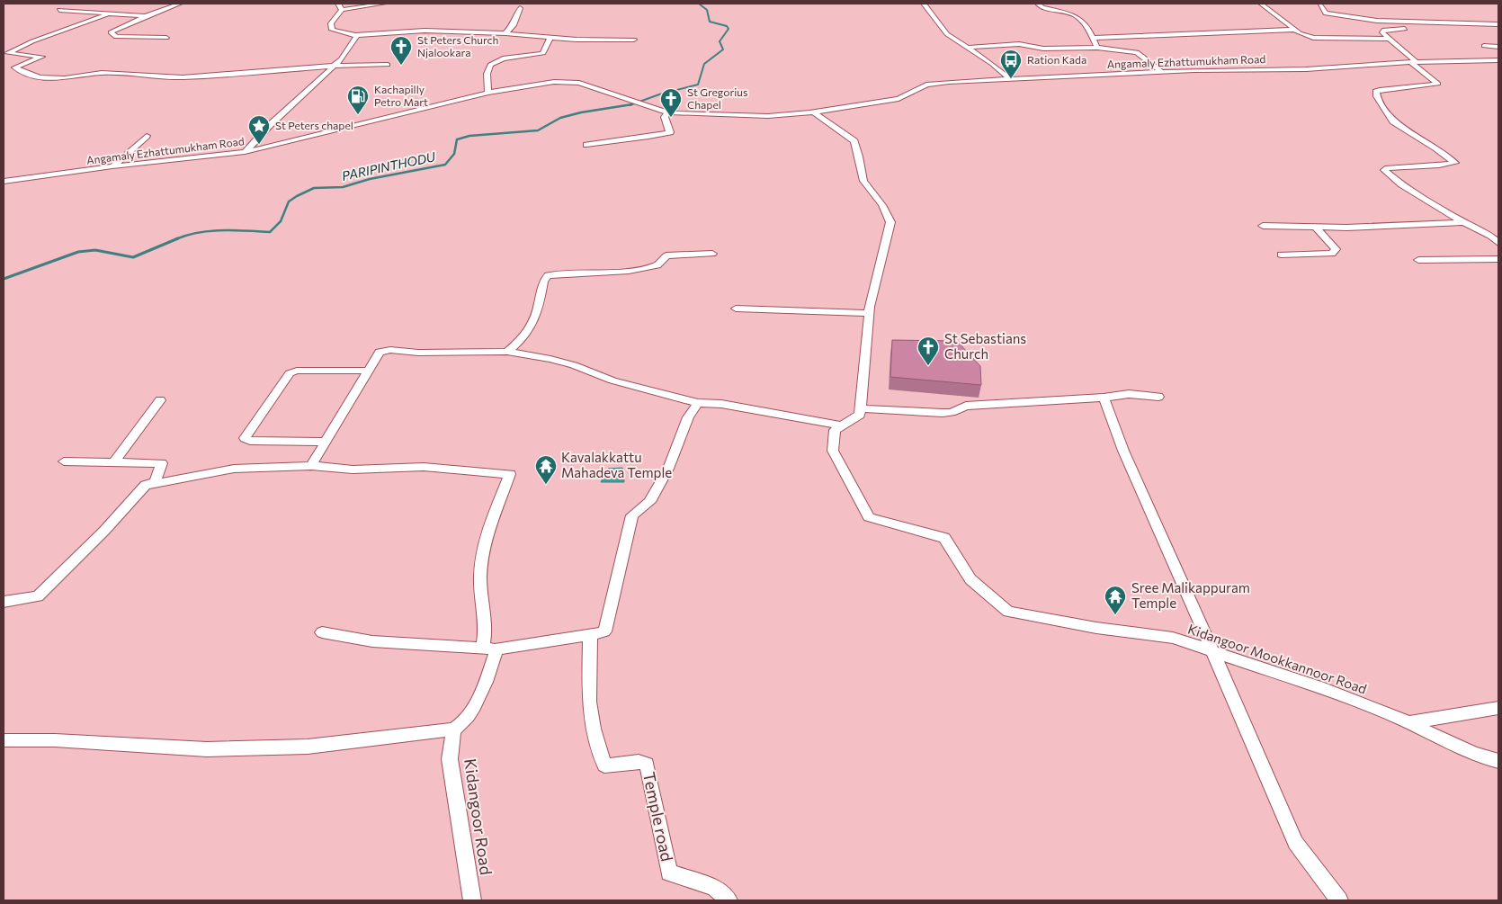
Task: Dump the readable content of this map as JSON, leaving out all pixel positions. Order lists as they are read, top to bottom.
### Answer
{
  "streets": {
    "street": [
      "Angamaly Ezhattumukham Road",
      "Kidangoor Mookkannoor Road",
      "Kidangoor Road",
      "Temple road"
    ]
  },
  "water": ["PARIPINTHODU"],
  "places": {
    "church": ["St Peters Church Njalookara", "St Gregorius Chapel", "St Sebastians Church"],
    "bus stop": ["Ration Kada"],
    "fuel station": ["Kachapilly Petro Mart"],
    "place": ["St Peters chapel"],
    "temple": ["Kavalakkattu Mahadeva Temple", "Sree Malikappuram Temple"]
  }
}
